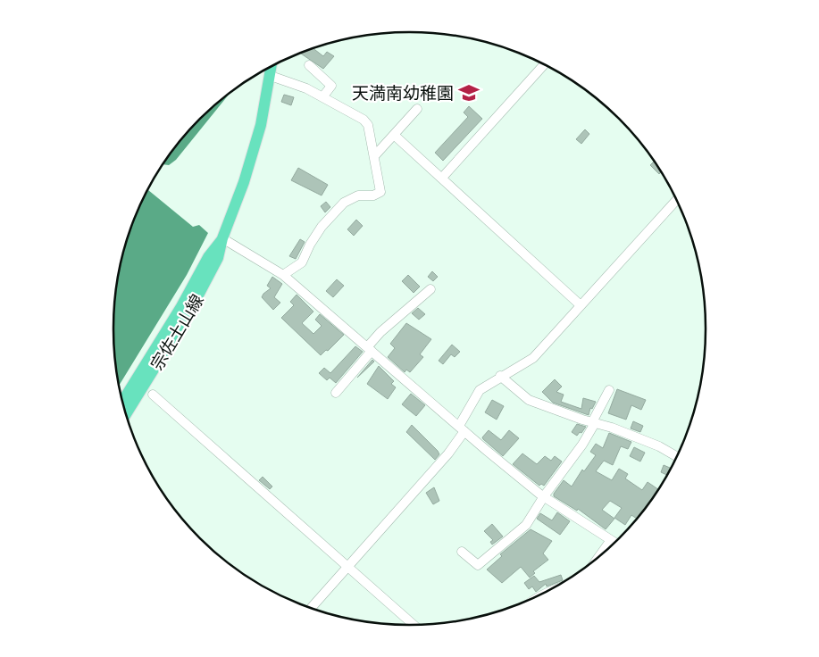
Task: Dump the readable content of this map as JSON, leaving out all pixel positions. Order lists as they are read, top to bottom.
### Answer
{
  "streets": {
    "main road": ["宗佐土山線"]
  },
  "places": {
    "school or university": ["天満南幼稚園"]
  }
}
